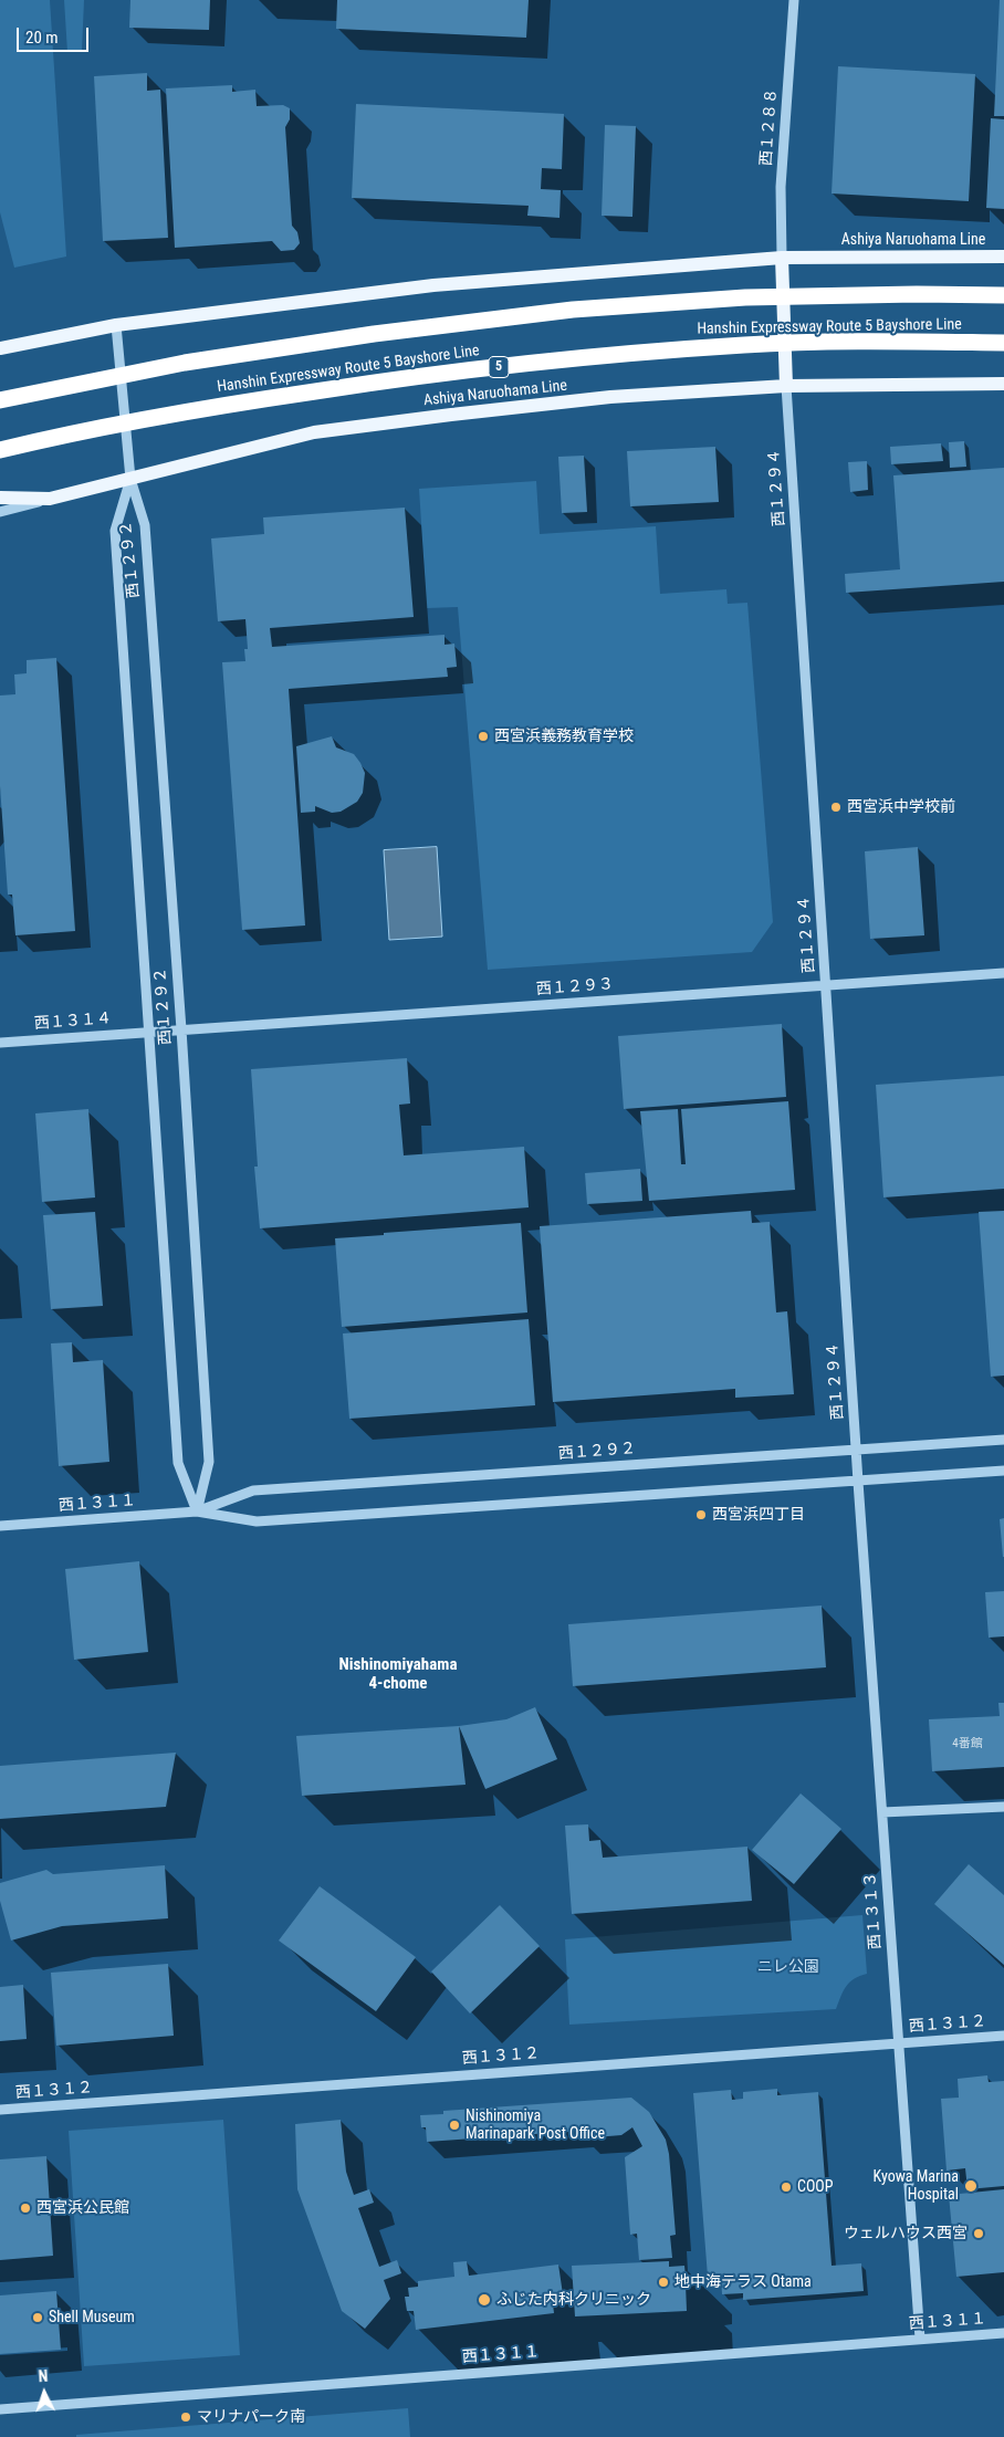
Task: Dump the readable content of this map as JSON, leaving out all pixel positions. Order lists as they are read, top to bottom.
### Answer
{
  "streets": {
    "highway": ["Hanshin Expressway Route 5 Bayshore Line", "5"],
    "main road": ["Ashiya Naruohama Line"],
    "street": [
      "西１２８８",
      "西１２９４",
      "西１２９２",
      "西１２９３",
      "西１３１４",
      "西１３１１",
      "西１３１３",
      "西１３１２"
    ]
  },
  "crossings": [
    ["西１２８８", "Ashiya Naruohama Line"],
    ["Ashiya Naruohama Line", "西１２９４"],
    ["Ashiya Naruohama Line", "西１２９２"],
    ["西１２９４", "西１２９２"],
    ["西１２９４", "西１２９３"],
    ["西１２９４", "西１３１３"],
    ["西１２９２", "西１２９３"],
    ["西１２９２", "西１３１４"],
    ["西１２９２", "西１３１１"],
    ["西１２９３", "西１３１４"],
    ["西１３１１", "西１３１３"],
    ["西１３１３", "西１３１２"]
  ],
  "districts": ["Nishinomiyahama 4-chome"],
  "parks": ["ニレ公園"],
  "places": [
    "西宮浜義務教育学校",
    "西宮浜中学校前",
    "西宮浜四丁目",
    "Nishinomiya Marinapark Post Office",
    "Kyowa Marina Hospital",
    "COOP",
    "西宮浜公民館",
    "ウェルハウス西宮",
    "地中海テラス Otama",
    "ふじた内科クリニック",
    "Shell Museum",
    "マリナパーク南"
  ],
  "house_numbers": ["4番館"],
  "scale_bar": "20 m",
  "north": "top"
}
